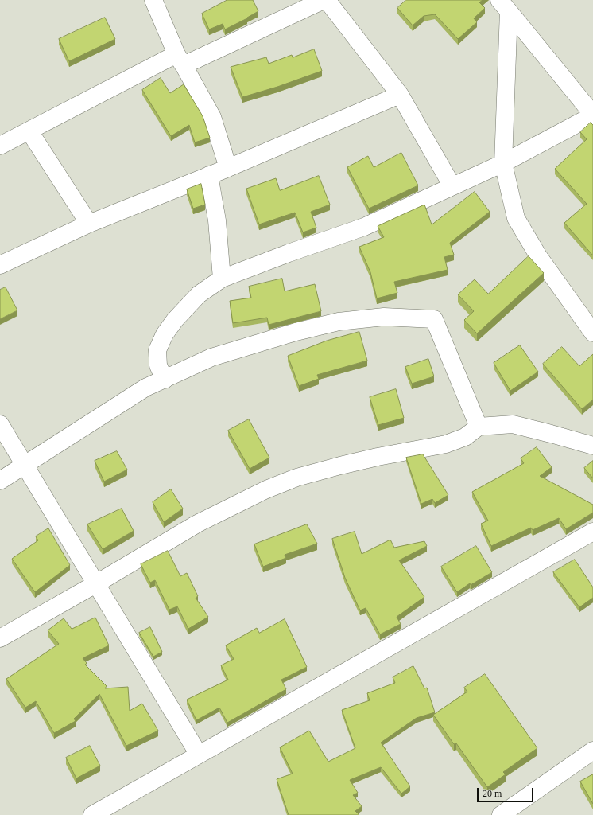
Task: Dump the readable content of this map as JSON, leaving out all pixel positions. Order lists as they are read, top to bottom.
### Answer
{
  "scale_bar": "20 m"
}
